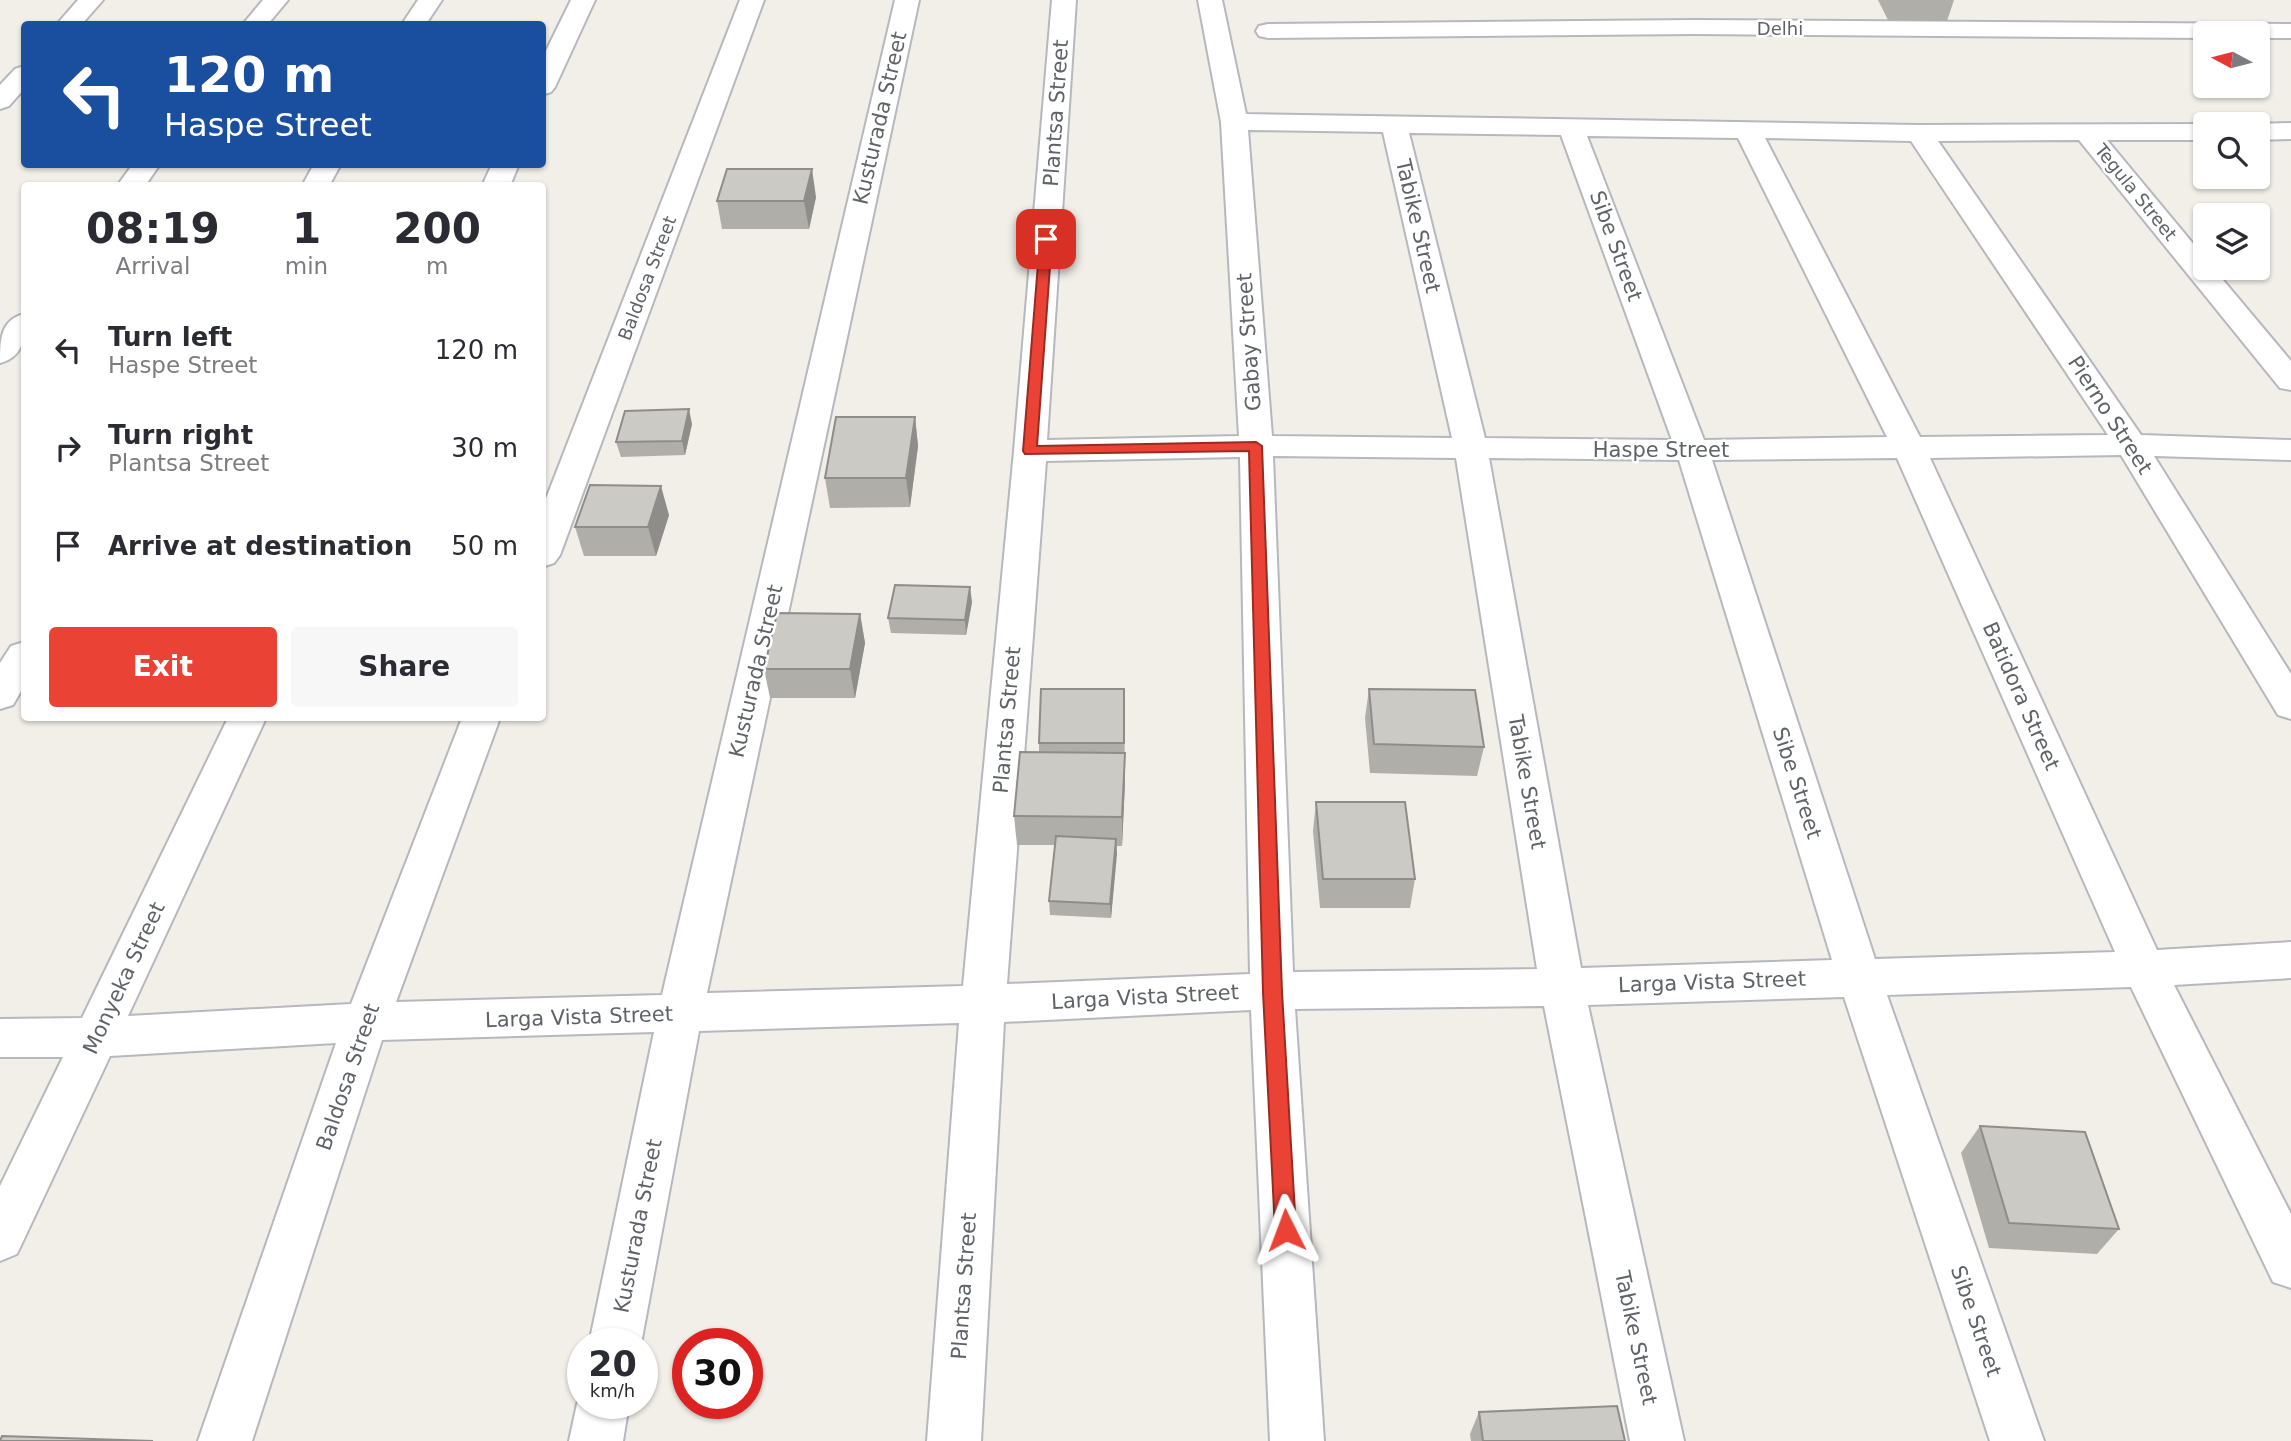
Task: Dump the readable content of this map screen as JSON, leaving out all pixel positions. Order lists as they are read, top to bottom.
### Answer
{
  "streets": {
    "street": [
      "Delhi",
      "Plantsa Street",
      "Kusturada Street",
      "Tegula Street",
      "Tabike Street",
      "Sibe Street",
      "Baldosa Street",
      "Gabay Street",
      "Pierno Street",
      "Haspe Street",
      "Batidora Street",
      "Monyeka Street",
      "Larga Vista Street"
    ]
  },
  "crossings": [
    ["Plantsa Street", "Haspe Street"],
    ["Plantsa Street", "Larga Vista Street"],
    ["Kusturada Street", "Larga Vista Street"],
    ["Tabike Street", "Haspe Street"],
    ["Tabike Street", "Larga Vista Street"],
    ["Sibe Street", "Haspe Street"],
    ["Sibe Street", "Larga Vista Street"],
    ["Baldosa Street", "Larga Vista Street"],
    ["Gabay Street", "Haspe Street"],
    ["Gabay Street", "Larga Vista Street"],
    ["Pierno Street", "Haspe Street"],
    ["Haspe Street", "Batidora Street"],
    ["Batidora Street", "Larga Vista Street"],
    ["Monyeka Street", "Larga Vista Street"]
  ],
  "north": "left",
  "page": {
    "turn": ["120 m", "Haspe Street"],
    "eta": [
      "08:19",
      "Arrival",
      "1",
      "min",
      "200",
      "m"
    ],
    "list": [
      {
        "name": "Turn left",
        "note": "Haspe Street",
        "value": "120 m"
      },
      {
        "name": "Turn right",
        "note": "Plantsa Street",
        "value": "30 m"
      },
      {
        "name": "Arrive at destination",
        "value": "50 m"
      }
    ],
    "buttons": ["Exit", "Share"],
    "speed": "20 km/h",
    "limit": "30"
  }
}
